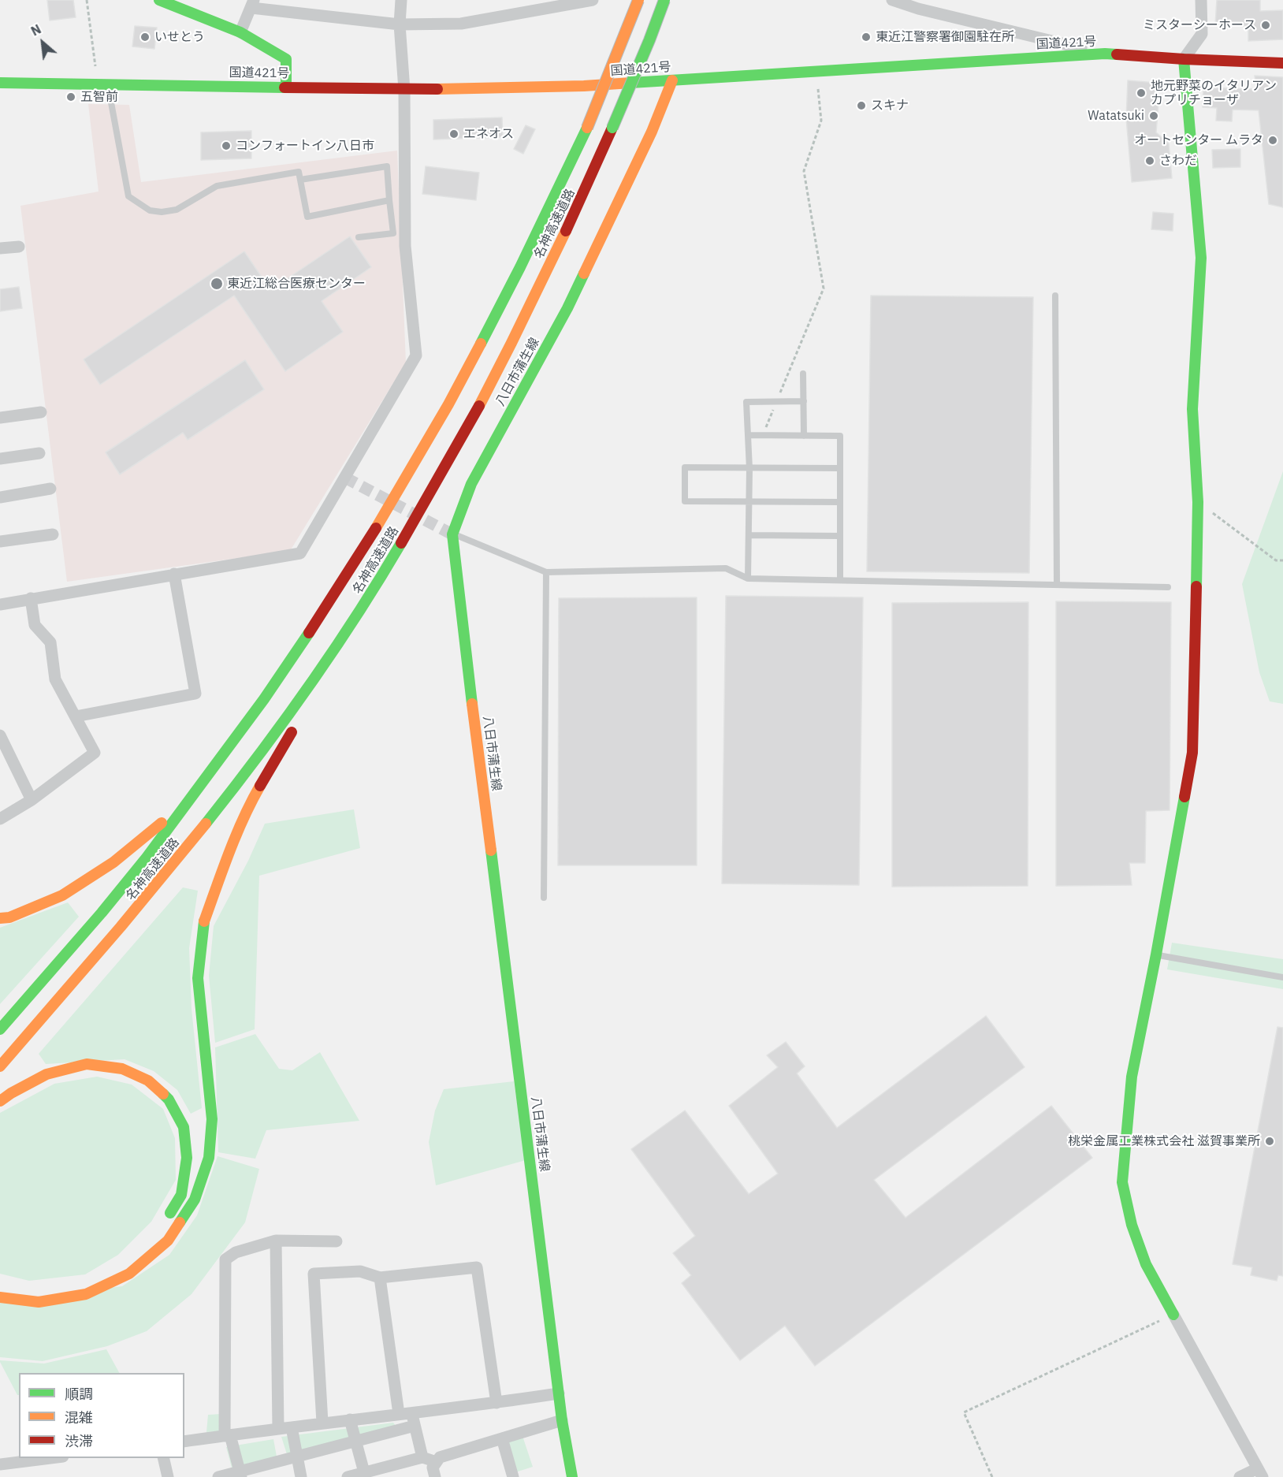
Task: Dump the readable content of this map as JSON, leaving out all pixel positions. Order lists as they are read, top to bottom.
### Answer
{
  "streets": {
    "main road": ["国道421号", "名神高速道路", "八日市蒲生線"]
  },
  "crossings": [
    ["国道421号", "八日市蒲生線"]
  ],
  "places": [
    "ミスターシーホース",
    "いせとう",
    "東近江警察署御園駐在所",
    "地元野菜のイタリアン カプリチョーザ",
    "五智前",
    "スキナ",
    "Watatsuki",
    "エネオス",
    "オートセンター ムラタ",
    "コンフォートイン八日市",
    "さわだ",
    "東近江総合医療センター",
    "桃栄金属工業株式会社 滋賀事業所"
  ],
  "legend": ["順調", "混雑", "渋滞"],
  "north": "top left"
}
